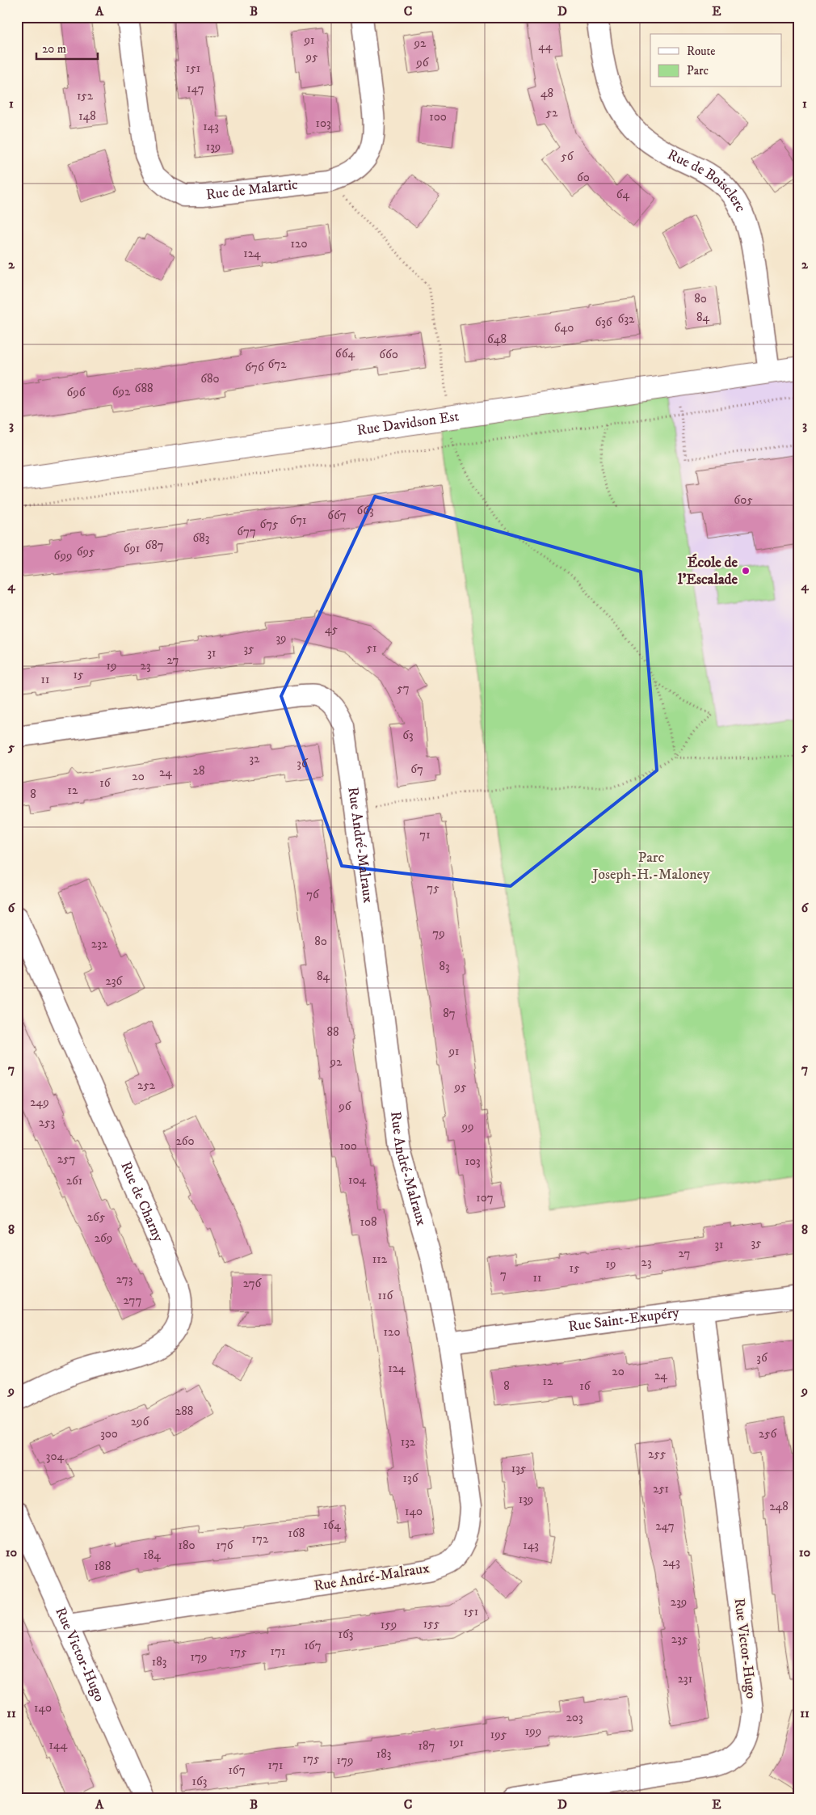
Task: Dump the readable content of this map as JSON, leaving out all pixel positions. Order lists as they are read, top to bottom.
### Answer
{
  "streets": {
    "street": [
      "Rue de Boisclerc",
      "Rue de Malartic",
      "Rue Davidson Est",
      "Rue André-Malraux",
      "Rue de Charny",
      "Rue Saint-Exupéry",
      "Rue Victor-Hugo"
    ]
  },
  "crossings": [
    ["Rue de Boisclerc", "Rue Davidson Est"],
    ["Rue André-Malraux", "Rue Saint-Exupéry"],
    ["Rue André-Malraux", "Rue Victor-Hugo"],
    ["Rue Saint-Exupéry", "Rue Victor-Hugo"]
  ],
  "parks": ["Parc Joseph-H.-Maloney"],
  "places": ["École de l'Escalade"],
  "house_numbers": [
    "91",
    "92",
    "44",
    "95",
    "96",
    "151",
    "147",
    "48",
    "152",
    "52",
    "148",
    "100",
    "103",
    "143",
    "139",
    "56",
    "60",
    "64",
    "120",
    "124",
    "80",
    "84",
    "632",
    "636",
    "640",
    "648",
    "664",
    "660",
    "672",
    "676",
    "680",
    "688",
    "692",
    "696",
    "605",
    "663",
    "667",
    "671",
    "675",
    "677",
    "683",
    "687",
    "691",
    "695",
    "699",
    "45",
    "39",
    "51",
    "35",
    "31",
    "27",
    "19",
    "23",
    "15",
    "11",
    "57",
    "63",
    "32",
    "36",
    "67",
    "28",
    "24",
    "20",
    "16",
    "12",
    "8",
    "71",
    "75",
    "76",
    "79",
    "80",
    "232",
    "83",
    "84",
    "236",
    "87",
    "88",
    "91",
    "92",
    "252",
    "95",
    "249",
    "96",
    "253",
    "99",
    "260",
    "100",
    "257",
    "103",
    "104",
    "261",
    "107",
    "265",
    "108",
    "269",
    "35",
    "31",
    "27",
    "112",
    "23",
    "19",
    "15",
    "7",
    "11",
    "273",
    "276",
    "116",
    "277",
    "120",
    "36",
    "124",
    "20",
    "24",
    "12",
    "8",
    "16",
    "288",
    "296",
    "300",
    "256",
    "132",
    "255",
    "304",
    "135",
    "136",
    "251",
    "139",
    "248",
    "140",
    "164",
    "247",
    "168",
    "172",
    "180",
    "176",
    "143",
    "184",
    "243",
    "188",
    "239",
    "151",
    "155",
    "159",
    "163",
    "235",
    "167",
    "171",
    "175",
    "179",
    "183",
    "231",
    "140",
    "203",
    "199",
    "195",
    "191",
    "144",
    "187",
    "183",
    "175",
    "179",
    "171",
    "167",
    "163"
  ],
  "legend": ["Route", "Parc"],
  "scale_bar": "20 m",
  "grid": {
    "columns": [
      "A",
      "B",
      "C",
      "D",
      "E"
    ],
    "rows": [
      "1",
      "2",
      "3",
      "4",
      "5",
      "6",
      "7",
      "8",
      "9",
      "10",
      "11"
    ]
  }
}
